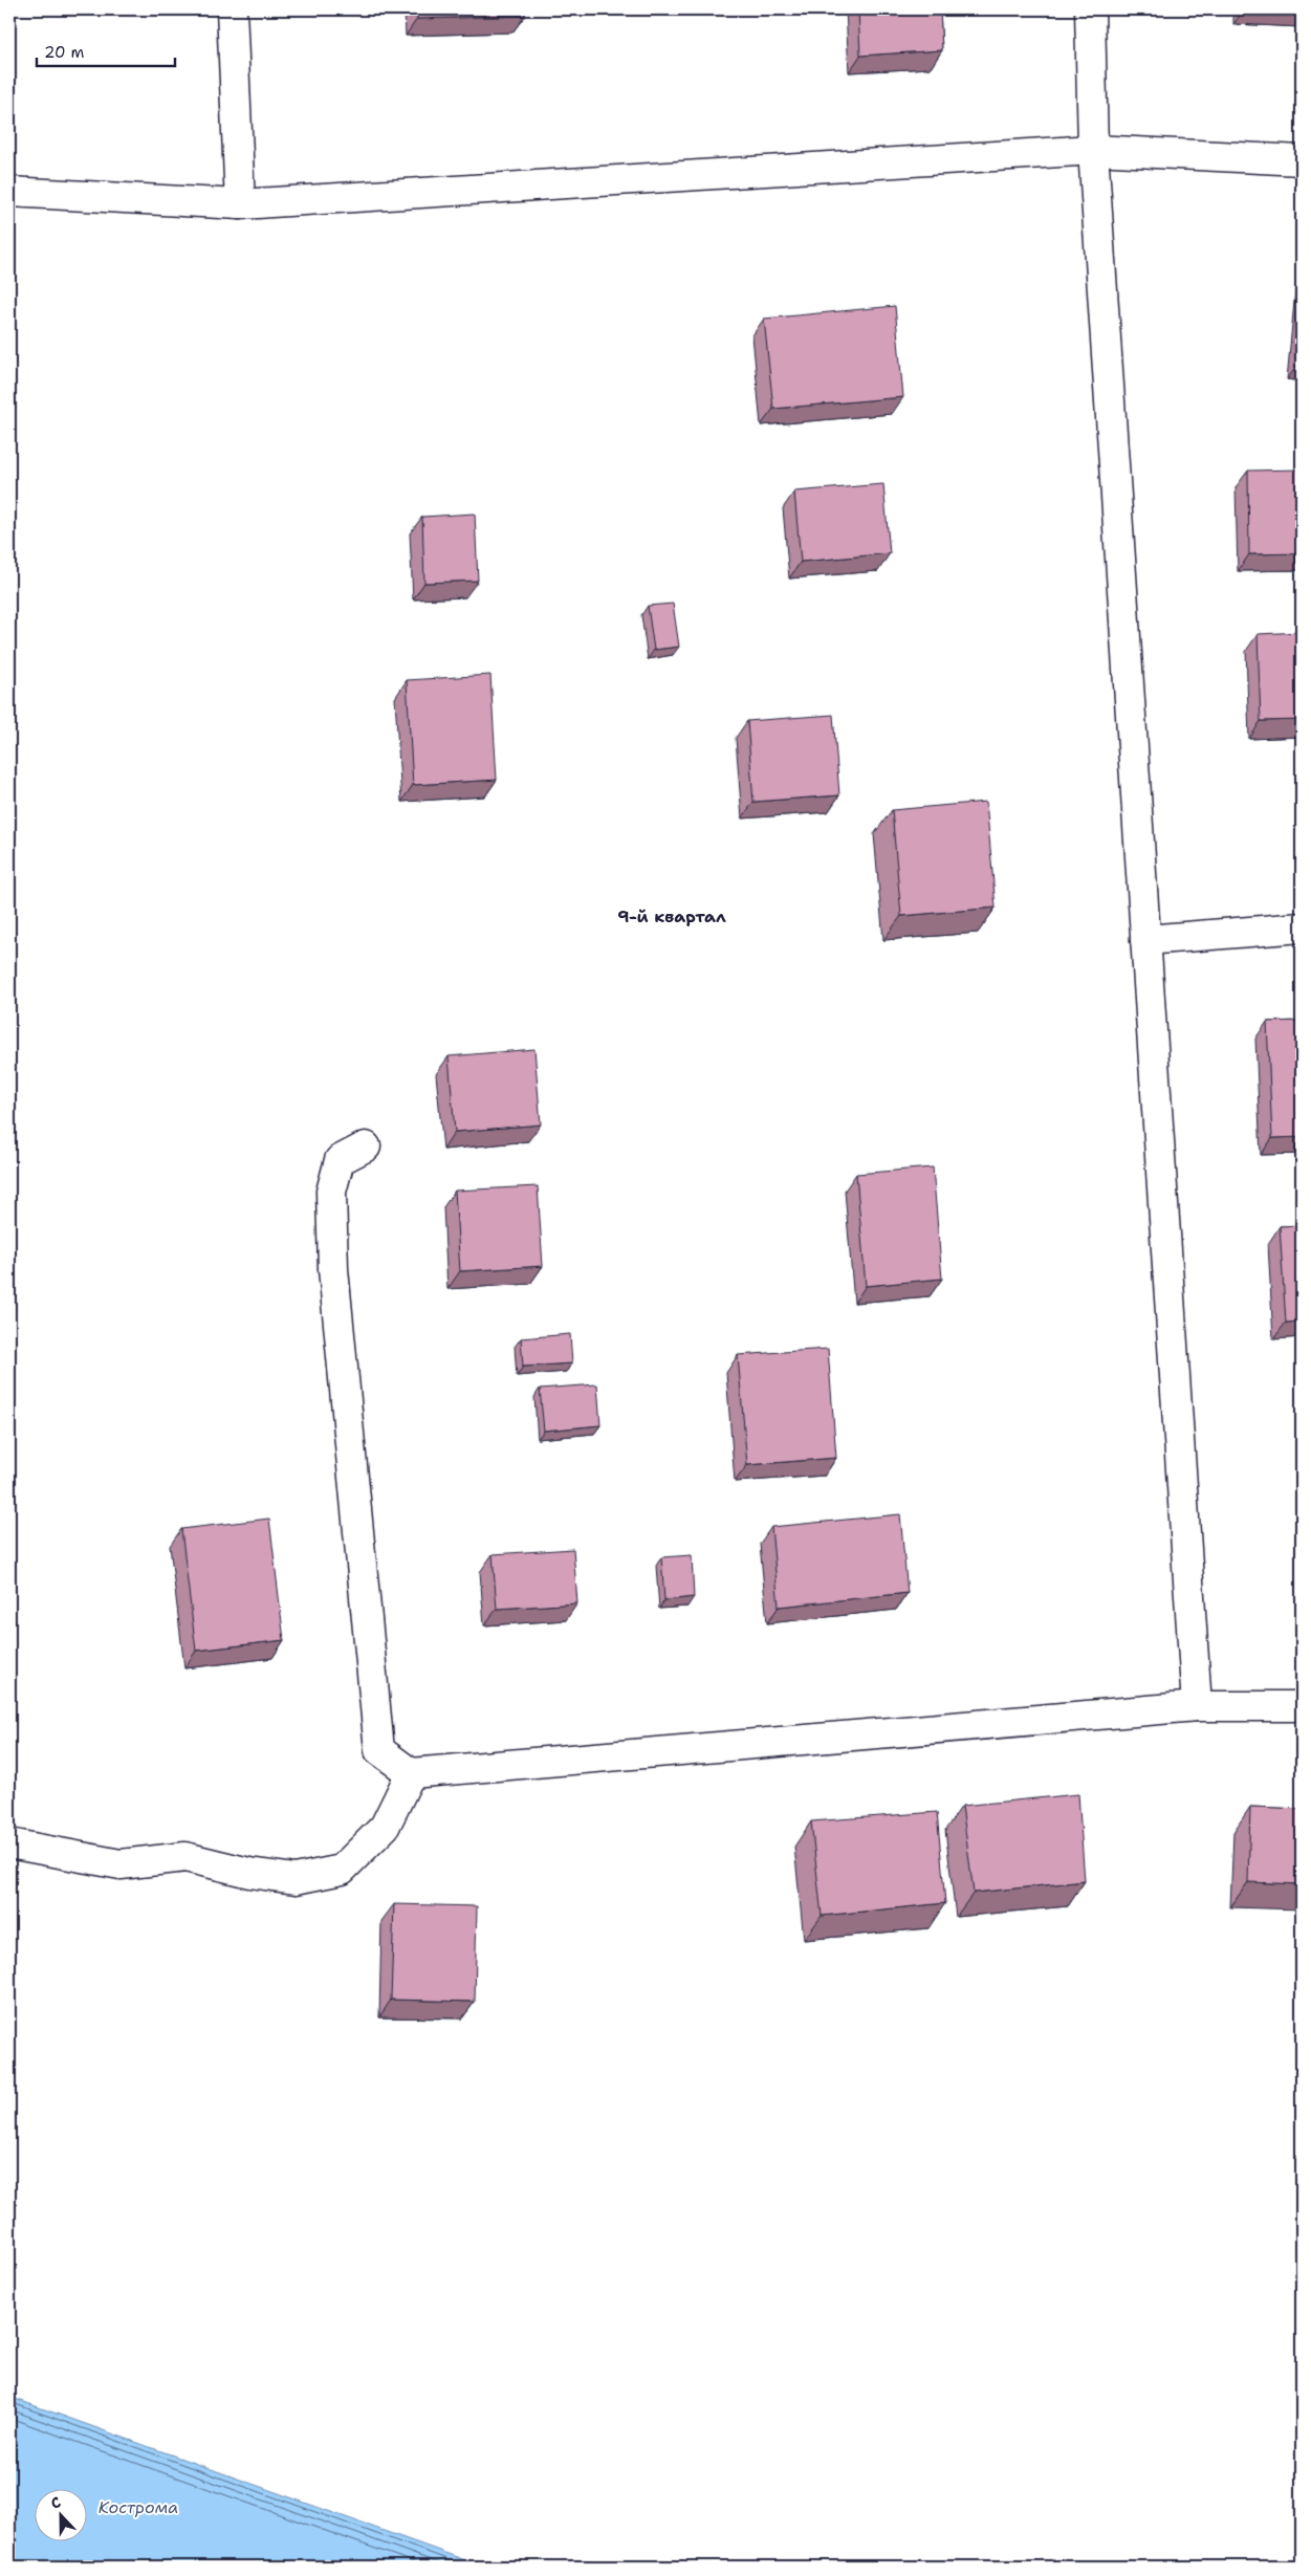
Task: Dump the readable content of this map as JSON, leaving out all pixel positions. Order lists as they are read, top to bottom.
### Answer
{
  "districts": ["9-й квартал"],
  "water": ["Кострома"],
  "scale_bar": "20 m",
  "north": "top"
}
